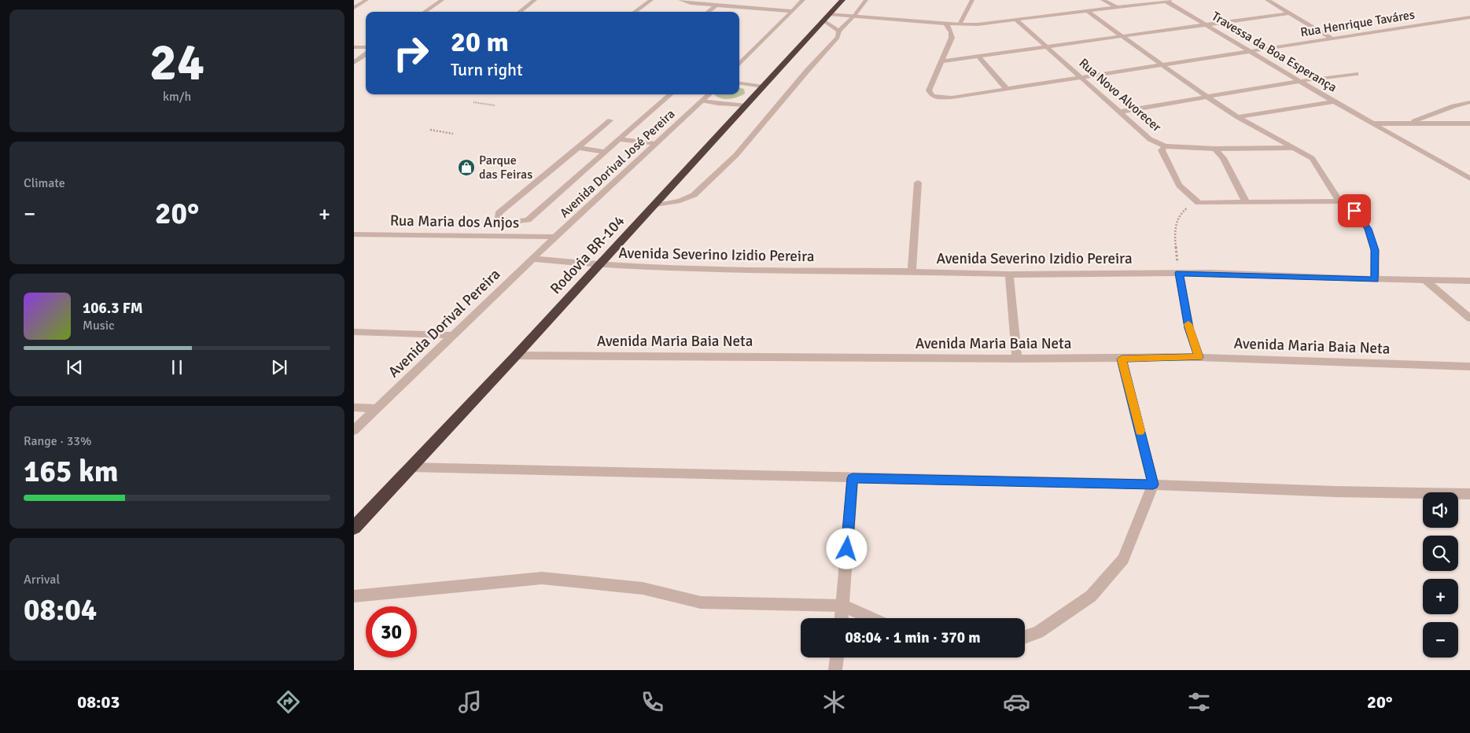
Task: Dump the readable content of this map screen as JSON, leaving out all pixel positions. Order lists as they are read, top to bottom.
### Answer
{
  "streets": {
    "highway": ["Rodovia BR-104"],
    "street": [
      "Rua Henrique Taváres",
      "Travessa da Boa Esperança",
      "Rua Novo Alvorecer",
      "Avenida Dorival José Pereira",
      "Rua Maria dos Anjos",
      "Avenida Severino Izidio Pereira",
      "Avenida Dorival Pereira",
      "Avenida Maria Baia Neta"
    ]
  },
  "crossings": [
    ["Rua Henrique Taváres", "Travessa da Boa Esperança"],
    ["Rua Henrique Taváres", "Rua Novo Alvorecer"],
    ["Avenida Dorival José Pereira", "Rua Maria dos Anjos"],
    ["Avenida Dorival José Pereira", "Avenida Dorival Pereira"],
    ["Rua Maria dos Anjos", "Avenida Dorival Pereira"],
    ["Rodovia BR-104", "Avenida Severino Izidio Pereira"],
    ["Rodovia BR-104", "Avenida Maria Baia Neta"],
    ["Avenida Severino Izidio Pereira", "Avenida Dorival Pereira"]
  ],
  "places": {
    "shop": ["Parque das Feiras"]
  },
  "page": {
    "tile": [
      ["24", "km/h"],
      "Climate",
      ["Range · 33%", "165 km"],
      ["Arrival", "08:04"]
    ],
    "turn": ["20 m", "Turn right"],
    "heat": ["−", "20°", "+"],
    "song": ["106.3 FM", "Music"],
    "map_buttons": ["+", "−"],
    "limit": "30",
    "trip": "08:04 · 1 min · 370 m",
    "tabs": ["08:03", "20°"]
  }
}
